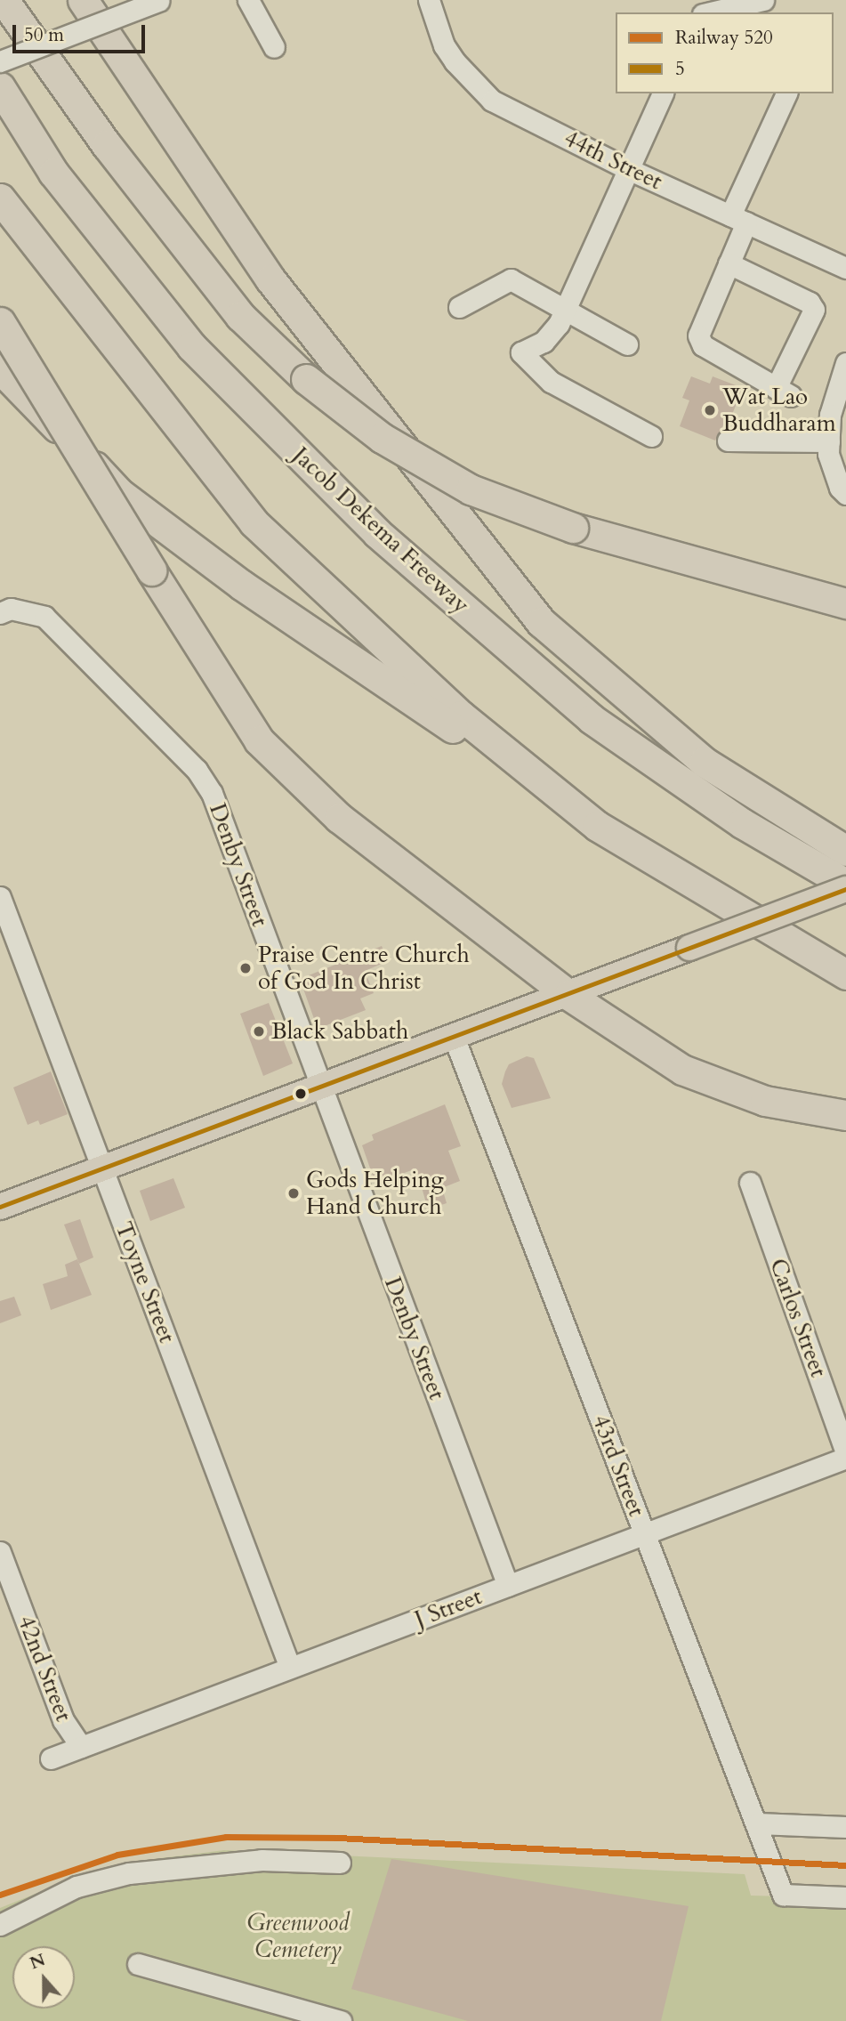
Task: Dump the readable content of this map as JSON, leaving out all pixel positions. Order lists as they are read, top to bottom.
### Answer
{
  "streets": {
    "highway": ["Jacob Dekema Freeway"],
    "street": [
      "44th Street",
      "Denby Street",
      "Toyne Street",
      "Carlos Street",
      "43rd Street",
      "J Street",
      "42nd Street"
    ]
  },
  "crossings": [
    ["Denby Street", "J Street"],
    ["Toyne Street", "J Street"],
    ["Carlos Street", "J Street"],
    ["43rd Street", "J Street"],
    ["J Street", "42nd Street"]
  ],
  "parks": ["Greenwood Cemetery"],
  "places": [
    "Wat Lao Buddharam",
    "Praise Centre Church of God In Christ",
    "Black Sabbath",
    "Gods Helping Hand Church"
  ],
  "lines": ["transit line 5", "rail line 520"],
  "legend": ["Railway 520", "5"],
  "scale_bar": "50 m",
  "north": "top"
}
